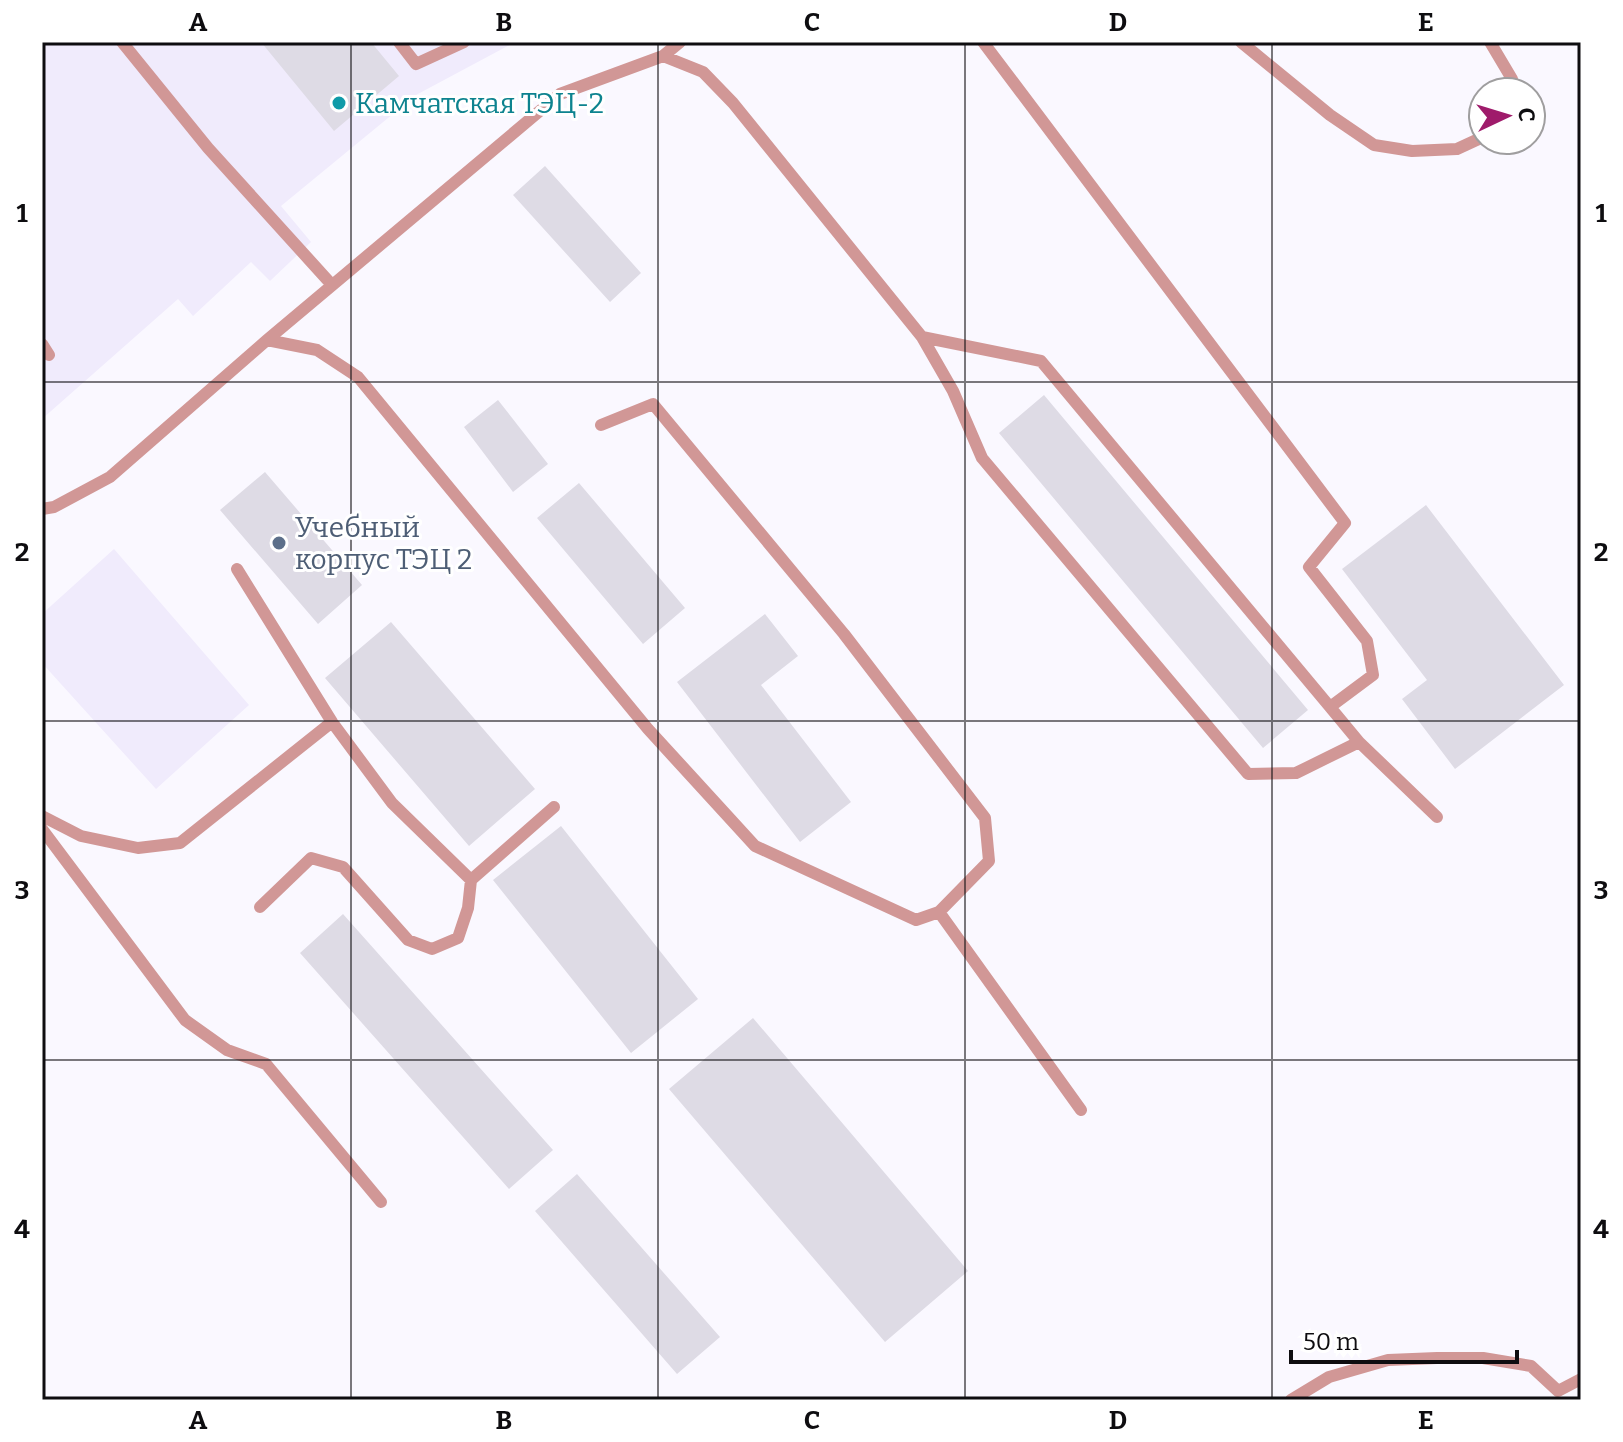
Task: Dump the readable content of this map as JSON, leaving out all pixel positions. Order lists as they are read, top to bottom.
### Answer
{
  "places": ["Камчатская ТЭЦ-2", "Учебный корпус ТЭЦ 2"],
  "scale_bar": "50 m",
  "north": "right",
  "grid": {
    "columns": [
      "A",
      "B",
      "C",
      "D",
      "E"
    ],
    "rows": [
      "1",
      "2",
      "3",
      "4"
    ]
  }
}
